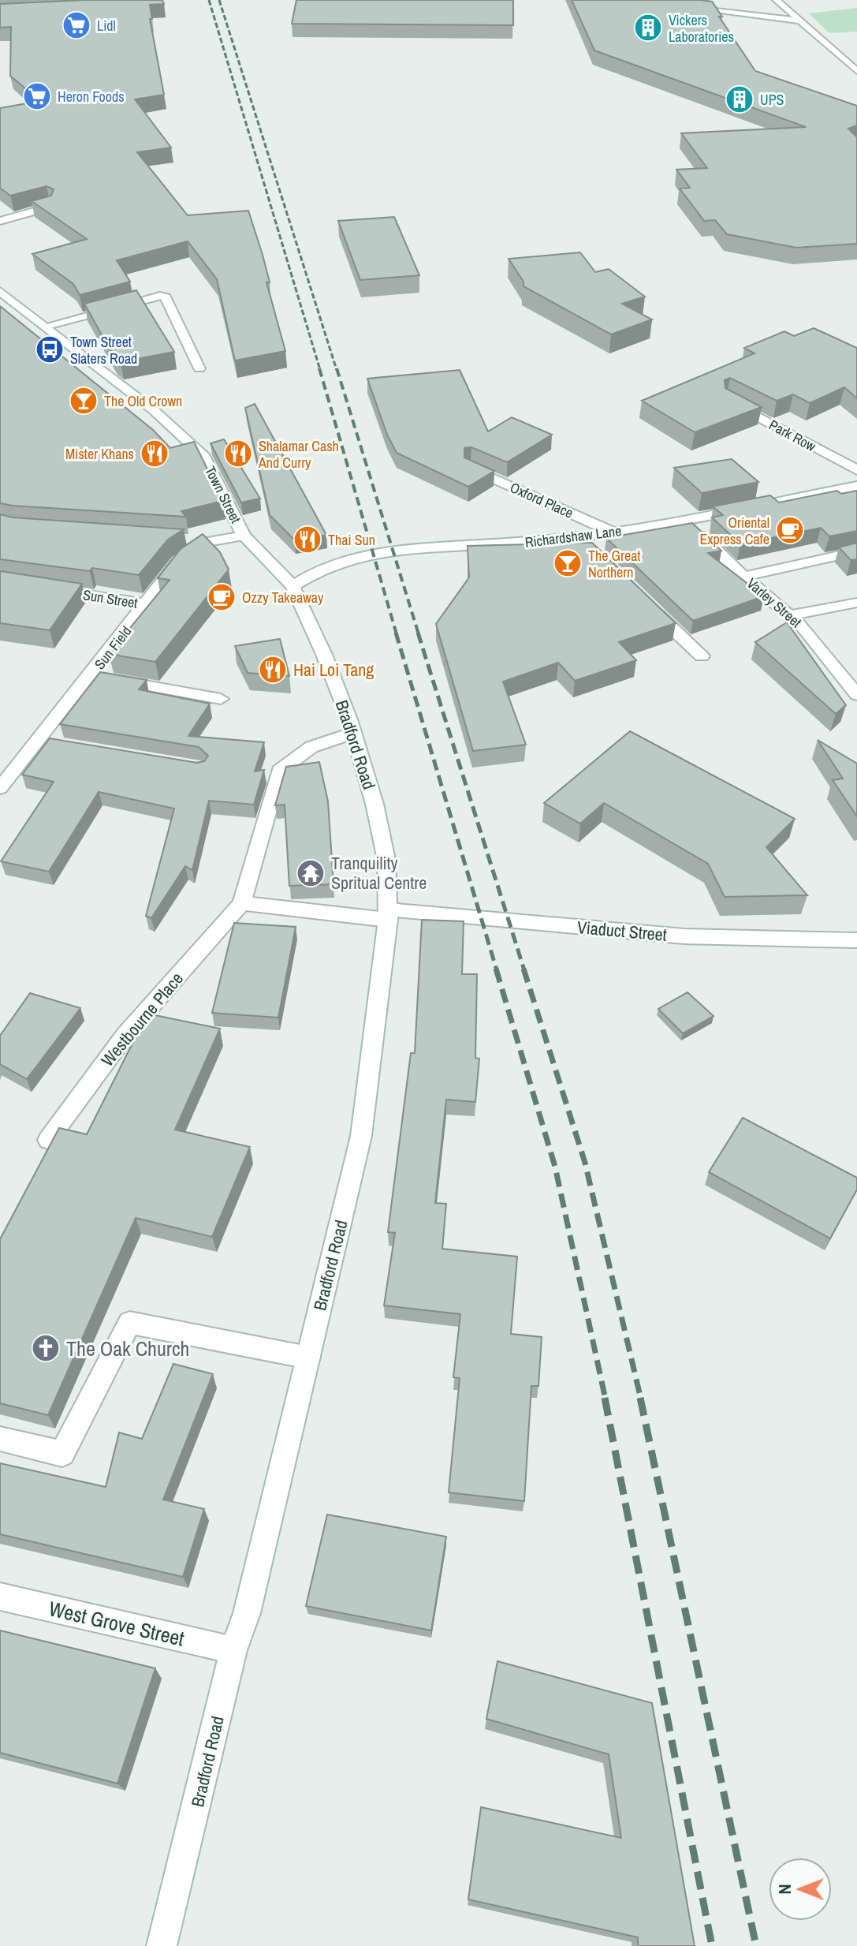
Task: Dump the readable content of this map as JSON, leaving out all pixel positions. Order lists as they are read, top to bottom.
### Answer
{
  "streets": {
    "street": [
      "Park Row",
      "Town Street",
      "Oxford Place",
      "Richardshaw Lane",
      "Sun Street",
      "Varley Street",
      "Sun Field",
      "Bradford Road",
      "Viaduct Street",
      "Westbourne Place",
      "West Grove Street"
    ]
  },
  "crossings": [
    ["Town Street", "Richardshaw Lane"],
    ["Town Street", "Sun Field"],
    ["Town Street", "Bradford Road"],
    ["Oxford Place", "Richardshaw Lane"],
    ["Richardshaw Lane", "Varley Street"],
    ["Richardshaw Lane", "Bradford Road"],
    ["Sun Street", "Sun Field"],
    ["Bradford Road", "Viaduct Street"],
    ["Bradford Road", "Westbourne Place"],
    ["Bradford Road", "West Grove Street"]
  ],
  "places": {
    "supermarket": ["Lidl", "Heron Foods"],
    "building": ["Vickers Laboratories", "UPS"],
    "bus stop": ["Town Street Slaters Road"],
    "bar": ["The Old Crown", "The Great Northern"],
    "restaurant": [
      "Mister Khans",
      "Shalamar Cash And Curry",
      "Thai Sun",
      "Hai Loi Tang"
    ],
    "cafe": ["Oriental Express Cafe", "Ozzy Takeaway"],
    "temple": ["Tranquility Spritual Centre"],
    "church": ["The Oak Church"]
  },
  "north": "left"
}
